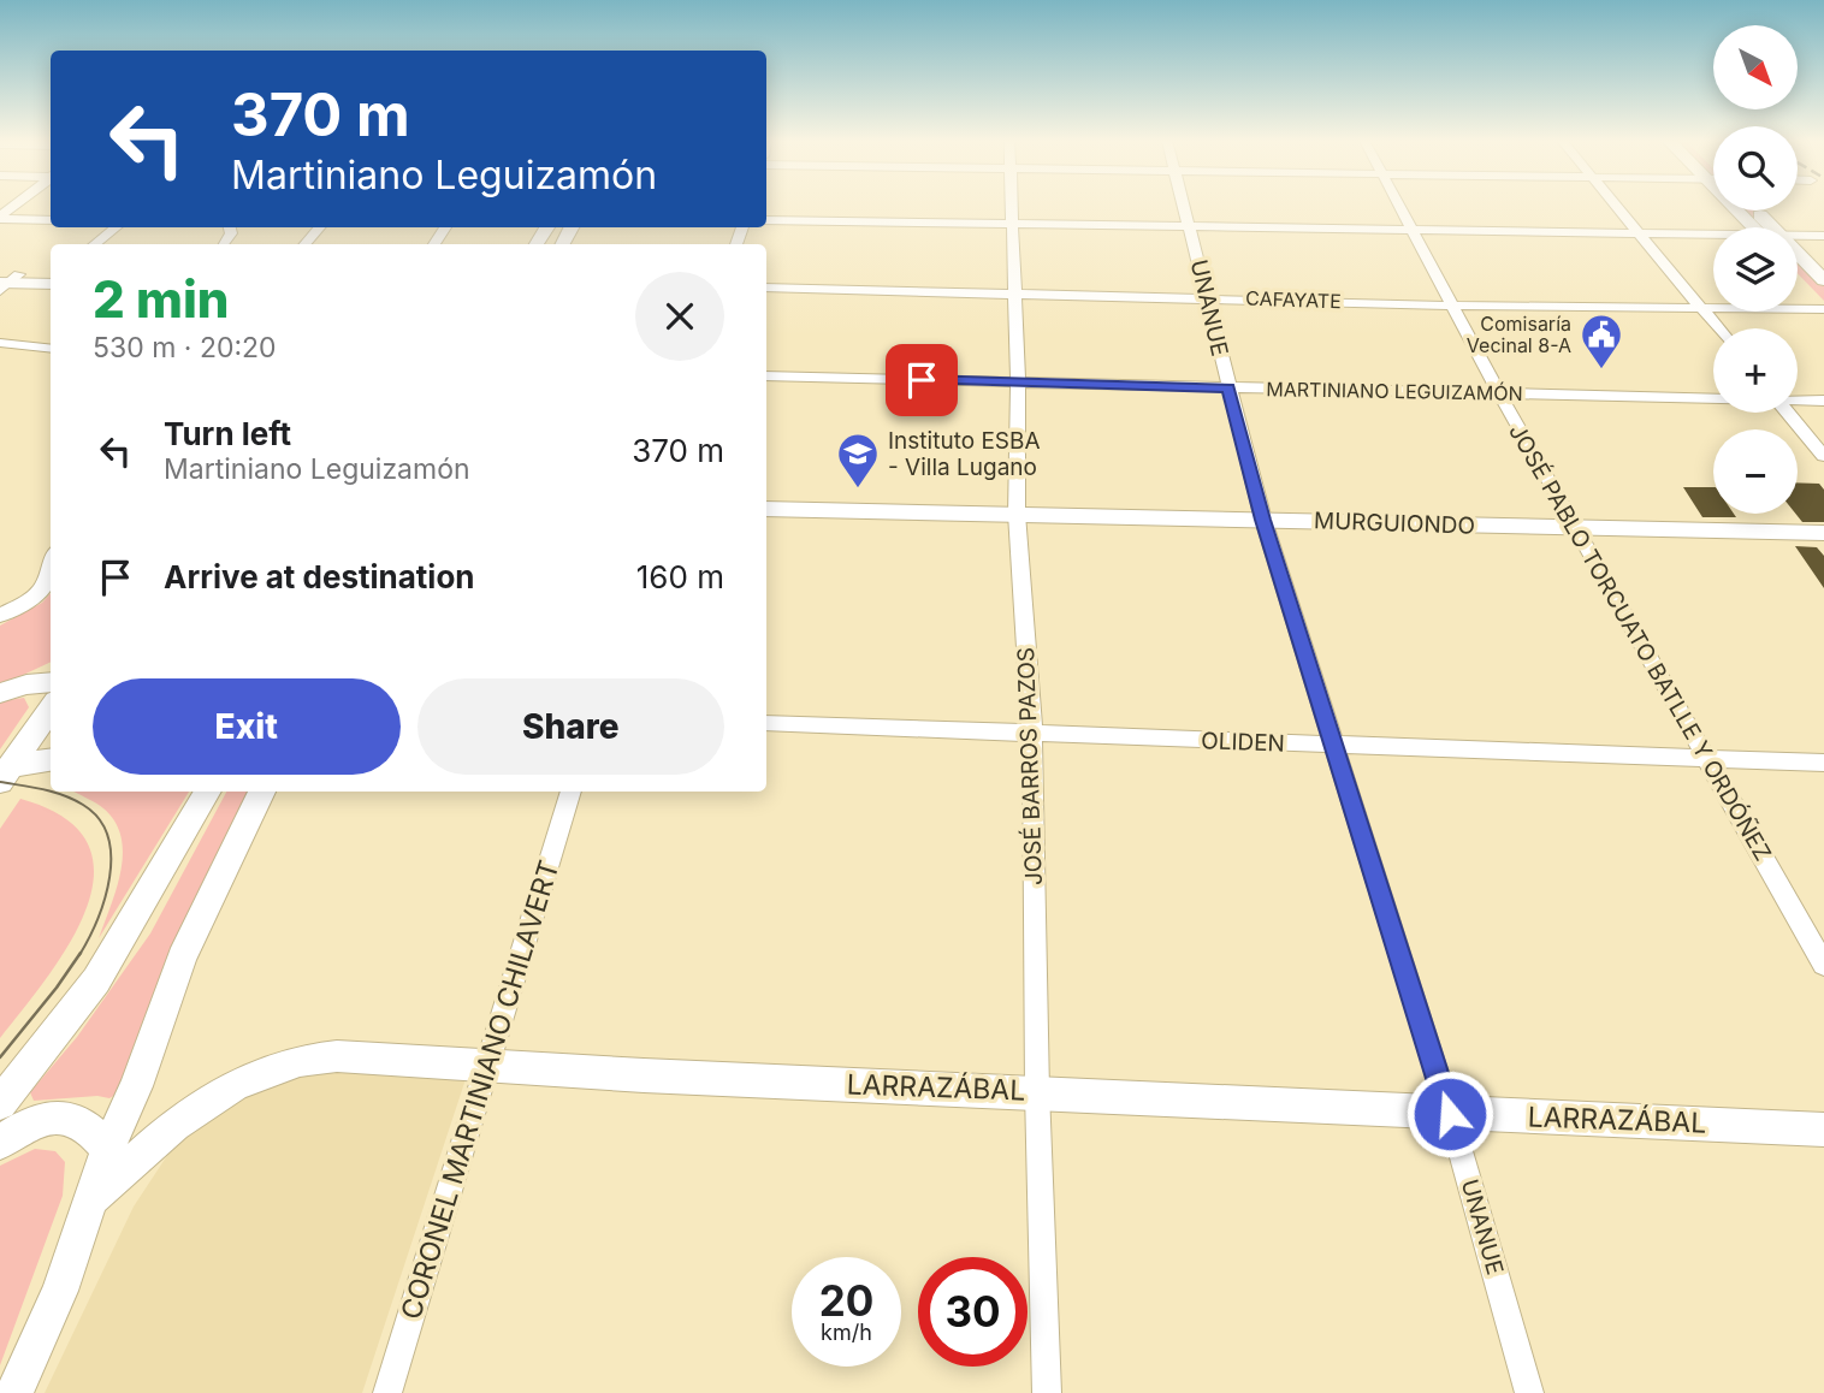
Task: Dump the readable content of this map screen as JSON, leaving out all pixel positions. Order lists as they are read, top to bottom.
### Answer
{
  "streets": {
    "street": [
      "CAFAYATE",
      "UNANUE",
      "MARTINIANO LEGUIZAMÓN",
      "MURGUIONDO",
      "JOSÉ PABLO TORCUATO BATLLE Y ORDÓÑEZ",
      "OLIDEN",
      "JOSÉ BARROS PAZOS",
      "LARRAZÁBAL",
      "CORONEL MARTINIANO CHILAVERT"
    ]
  },
  "crossings": [
    ["CAFAYATE", "UNANUE"],
    ["CAFAYATE", "JOSÉ PABLO TORCUATO BATLLE Y ORDÓÑEZ"],
    ["CAFAYATE", "JOSÉ BARROS PAZOS"],
    ["UNANUE", "MARTINIANO LEGUIZAMÓN"],
    ["UNANUE", "MURGUIONDO"],
    ["UNANUE", "OLIDEN"],
    ["UNANUE", "LARRAZÁBAL"],
    ["MARTINIANO LEGUIZAMÓN", "JOSÉ PABLO TORCUATO BATLLE Y ORDÓÑEZ"],
    ["MARTINIANO LEGUIZAMÓN", "JOSÉ BARROS PAZOS"],
    ["MURGUIONDO", "JOSÉ PABLO TORCUATO BATLLE Y ORDÓÑEZ"],
    ["MURGUIONDO", "JOSÉ BARROS PAZOS"],
    ["JOSÉ PABLO TORCUATO BATLLE Y ORDÓÑEZ", "OLIDEN"],
    ["OLIDEN", "JOSÉ BARROS PAZOS"],
    ["JOSÉ BARROS PAZOS", "LARRAZÁBAL"],
    ["LARRAZÁBAL", "CORONEL MARTINIANO CHILAVERT"]
  ],
  "places": {
    "public building": ["Comisaría Vecinal 8-A"],
    "school or university": ["Instituto ESBA - Villa Lugano"]
  },
  "north": "bottom right",
  "page": {
    "map_buttons": ["+", "−"],
    "turn": ["370 m", "Martiniano Leguizamón"],
    "heading": ["2 min", "530 m · 20:20"],
    "list": [
      {
        "name": "Turn left",
        "note": "Martiniano Leguizamón",
        "value": "370 m"
      },
      {
        "name": "Arrive at destination",
        "value": "160 m"
      }
    ],
    "buttons": ["Exit", "Share"],
    "speed": "20 km/h",
    "limit": "30"
  }
}
